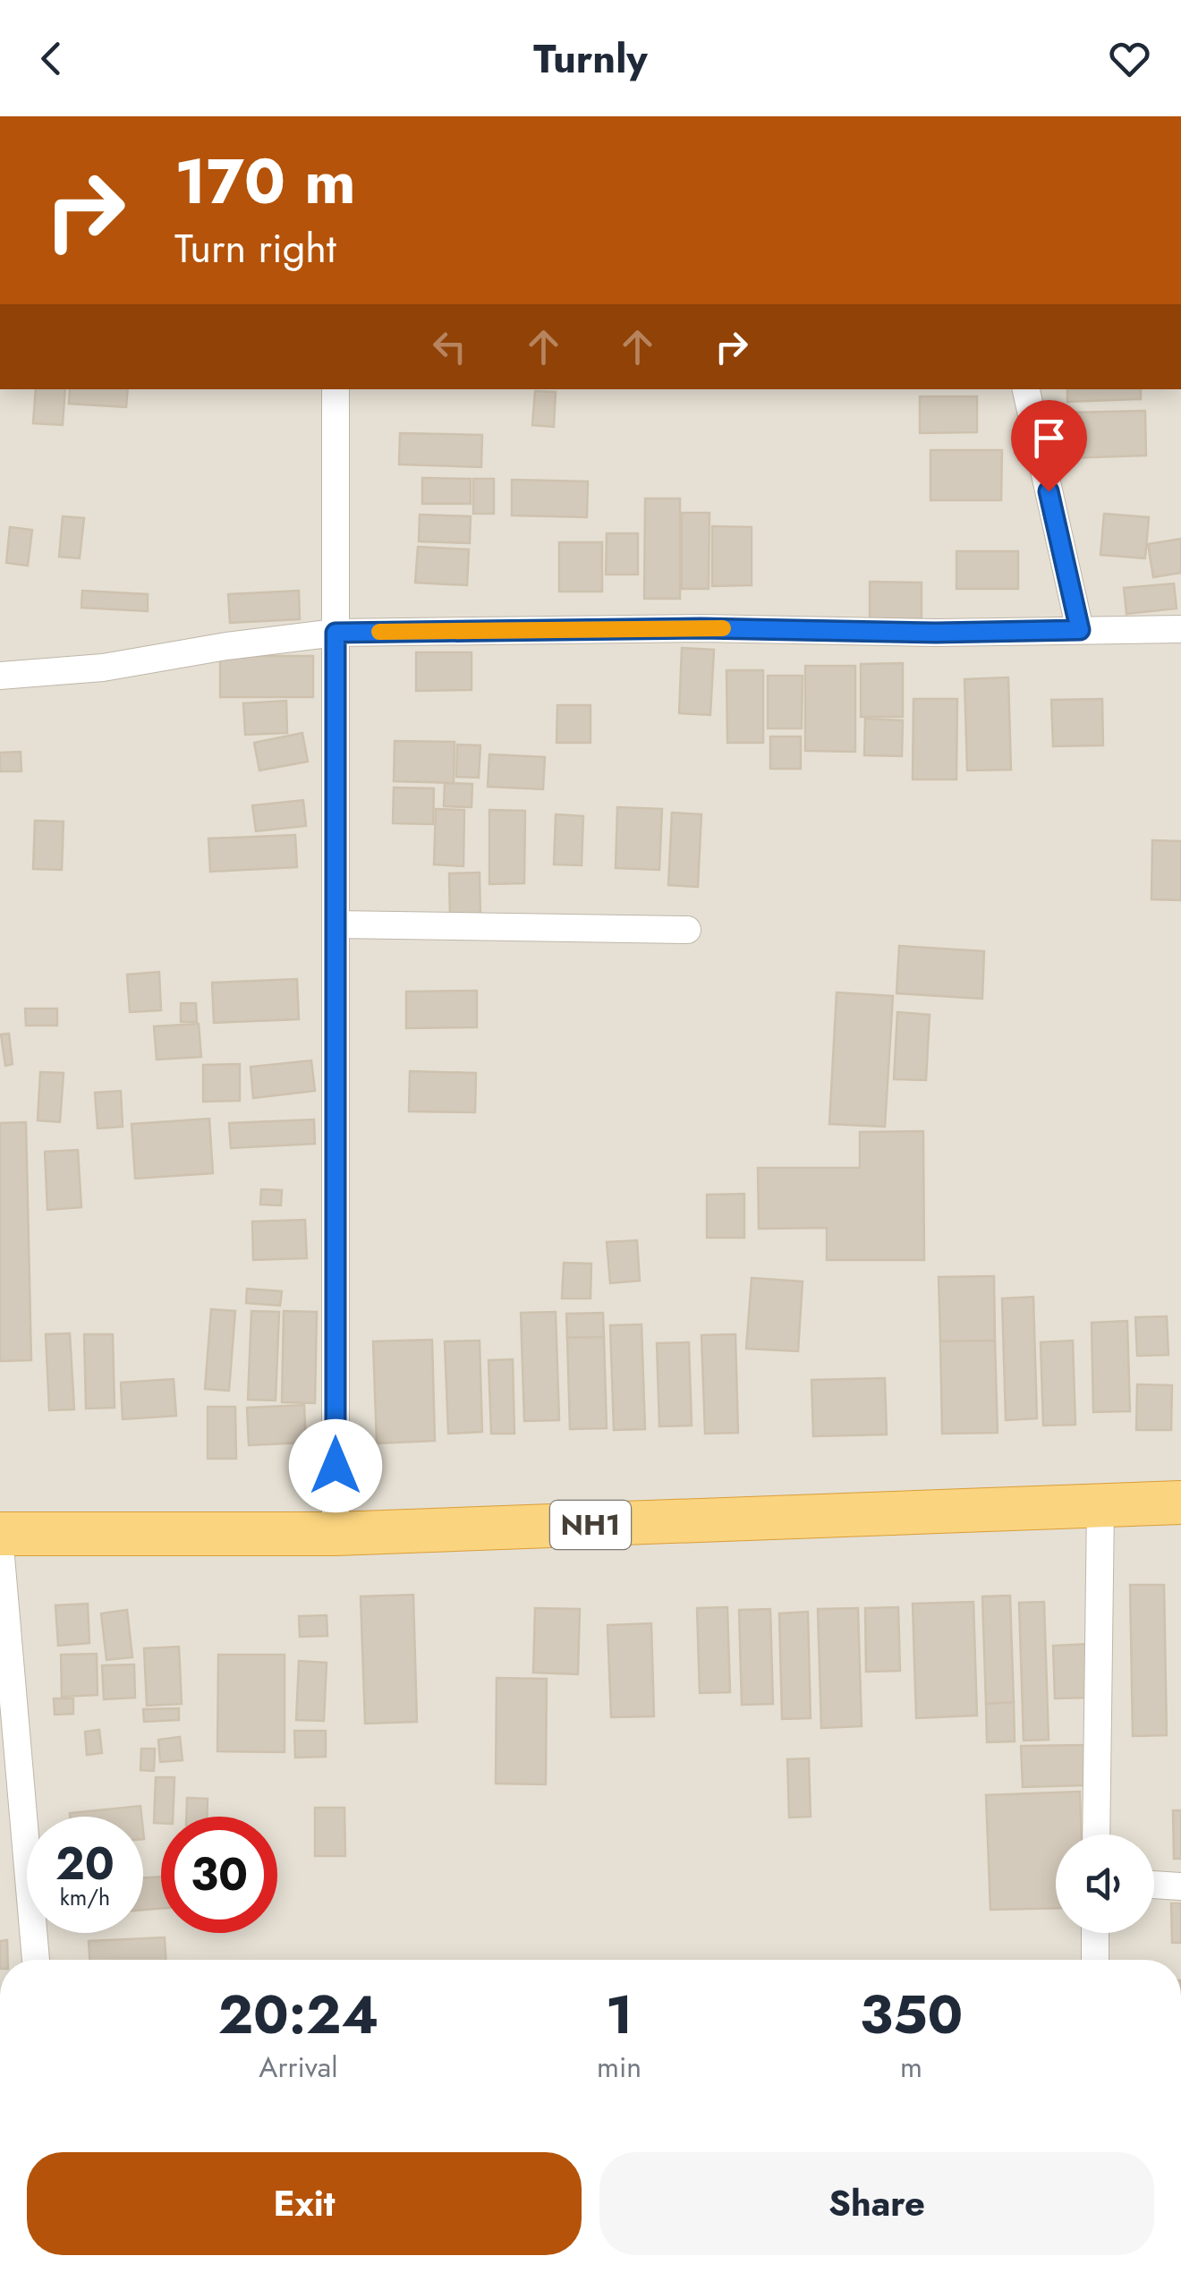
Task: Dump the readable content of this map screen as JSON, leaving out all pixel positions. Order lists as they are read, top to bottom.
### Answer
{
  "streets": {
    "highway": ["NH1"]
  },
  "page": {
    "header": "Turnly",
    "turn": ["170 m", "Turn right"],
    "speed": "20 km/h",
    "limit": "30",
    "eta": [
      "20:24",
      "Arrival",
      "1",
      "min",
      "350",
      "m"
    ],
    "buttons": ["Exit", "Share"]
  }
}
